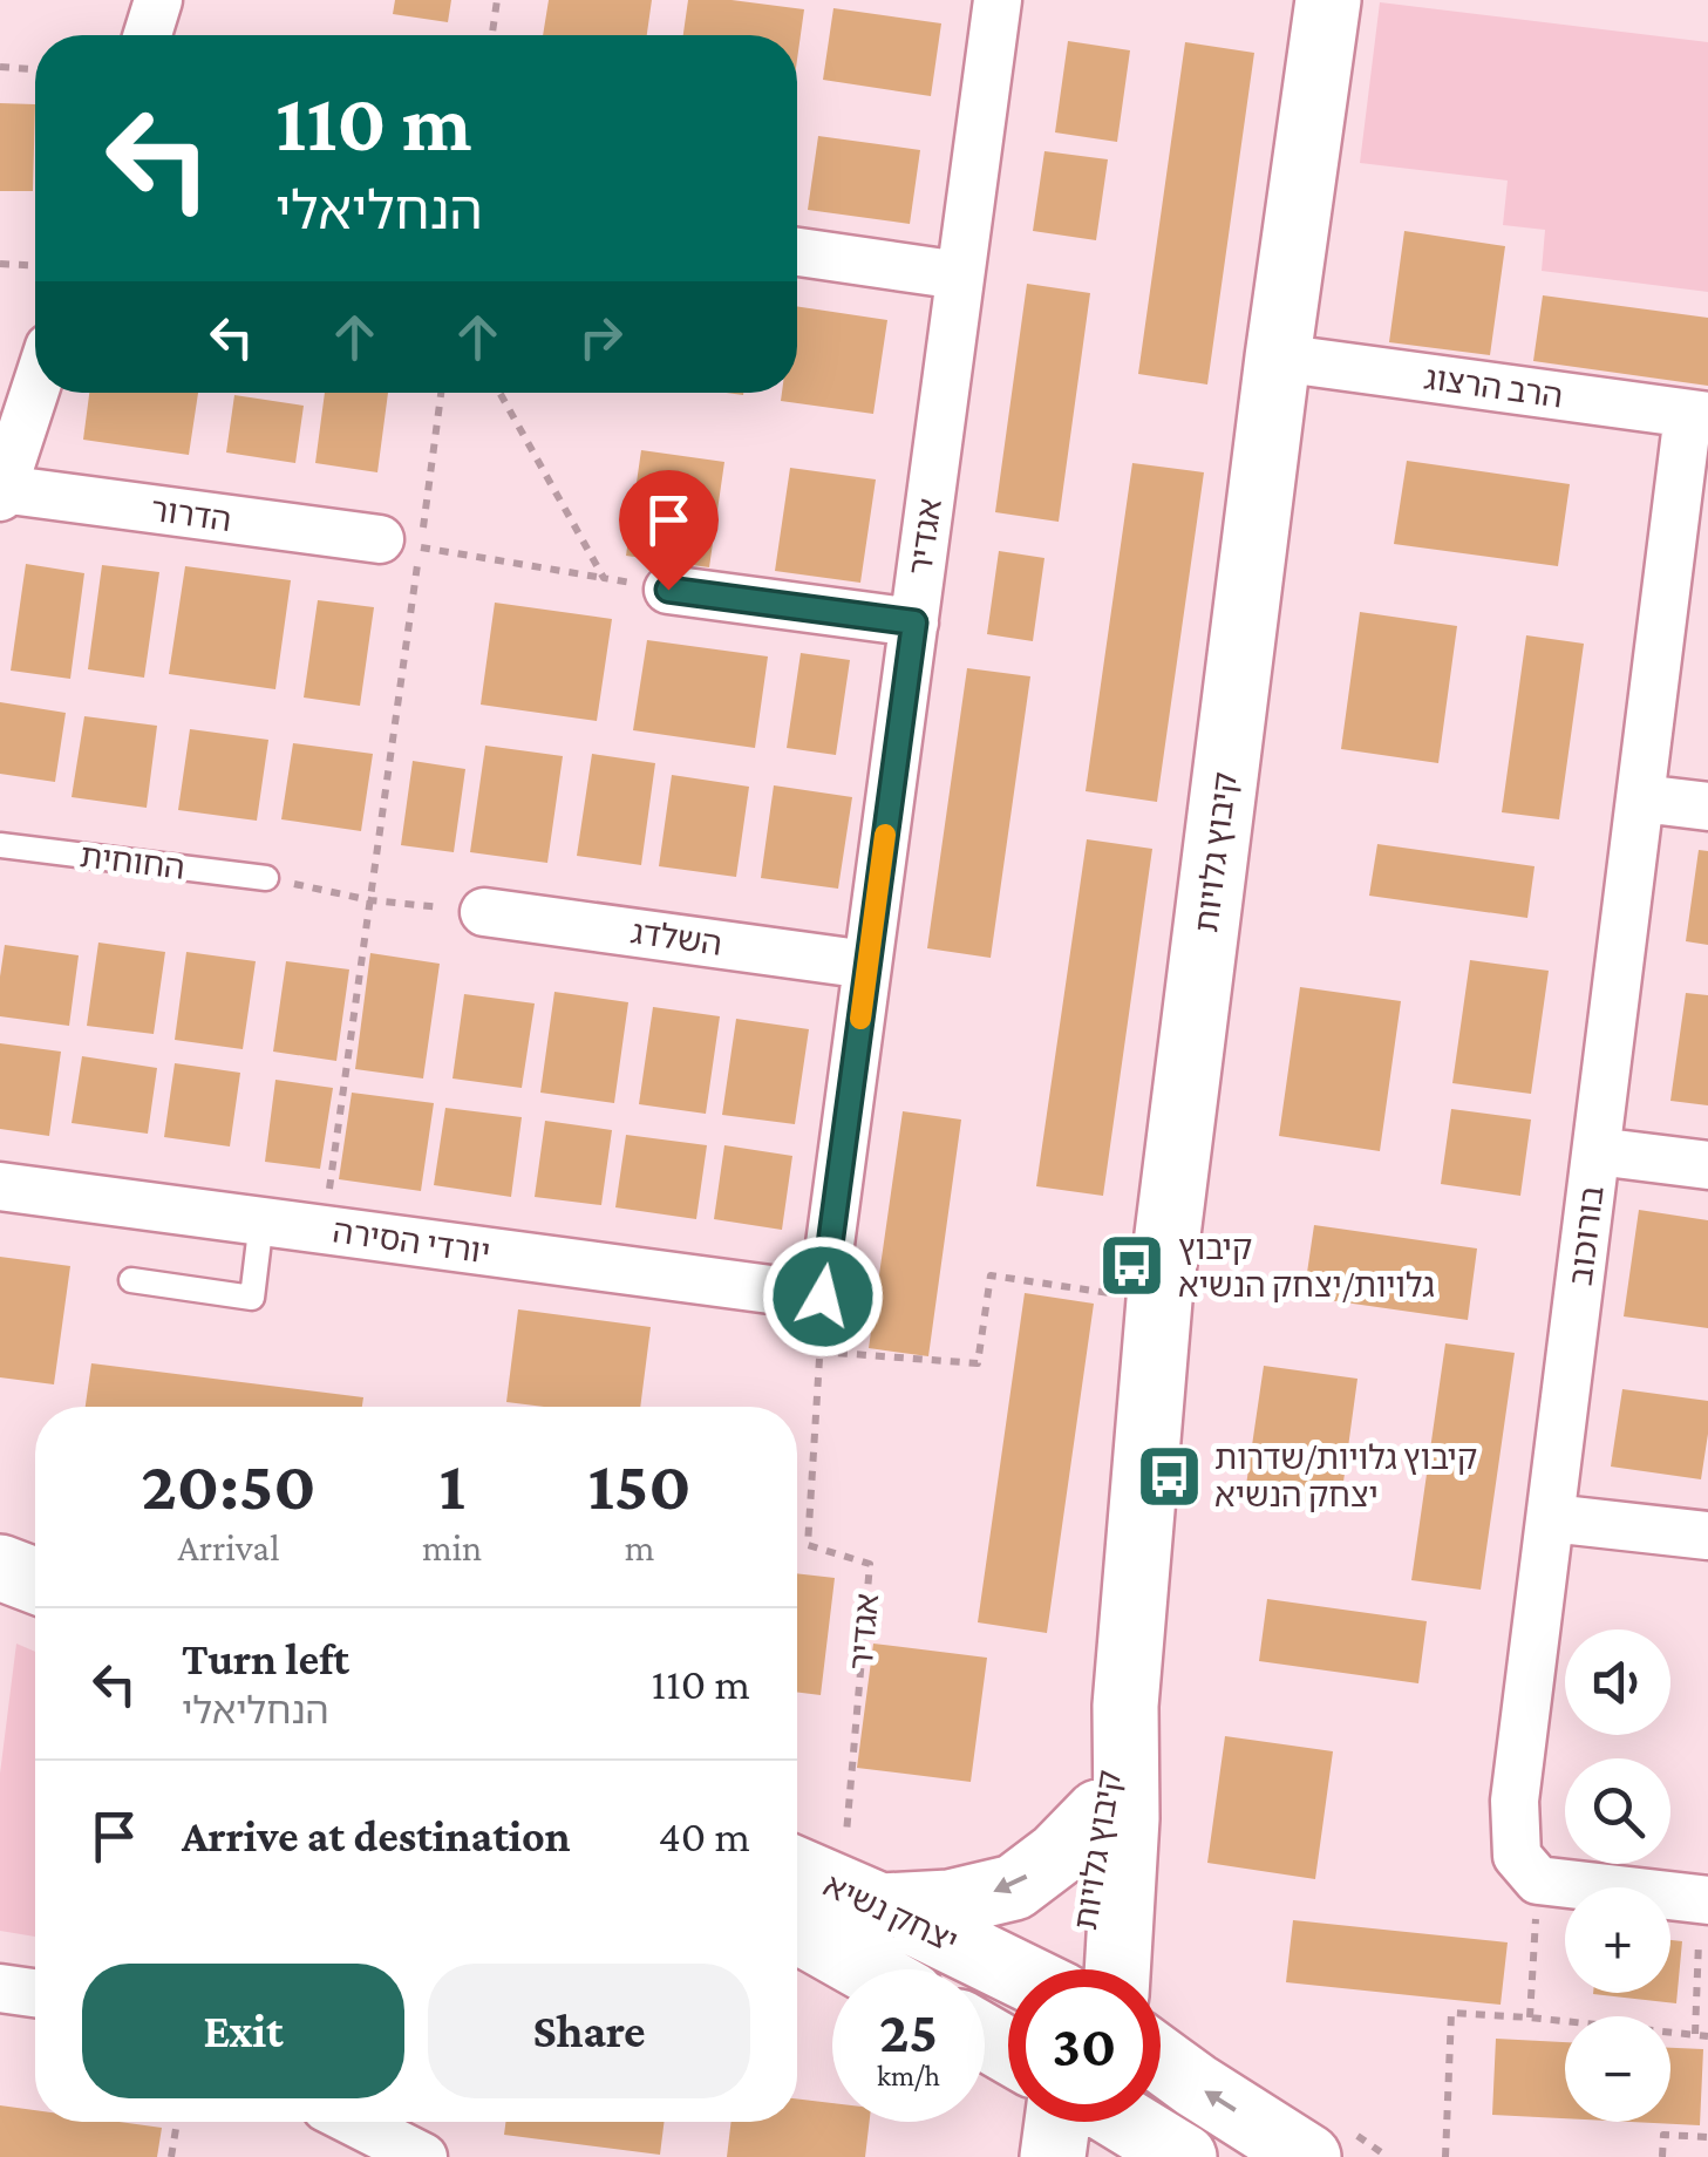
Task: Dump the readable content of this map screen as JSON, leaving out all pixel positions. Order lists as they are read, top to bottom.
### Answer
{
  "streets": {
    "street": [
      "הרב הרצוג",
      "הדרור",
      "אגדיר",
      "קיבוץ גלויות",
      "השלדג",
      "בורוכוב",
      "יורדי הסירה",
      "יצחק נשיא"
    ],
    "lane": ["החוחית"]
  },
  "crossings": [
    ["הרב הרצוג", "קיבוץ גלויות"],
    ["הרב הרצוג", "בורוכוב"],
    ["אגדיר", "השלדג"],
    ["אגדיר", "יורדי הסירה"],
    ["אגדיר", "יצחק נשיא"]
  ],
  "places": {
    "bus stop": ["קיבוץ גלויות/יצחק הנשיא", "קיבוץ גלויות/שדרות יצחק הנשיא"]
  },
  "page": {
    "turn": ["110 m", "הנחליאלי"],
    "eta": [
      "20:50",
      "Arrival",
      "1",
      "min",
      "150",
      "m"
    ],
    "list": [
      {
        "name": "Turn left",
        "note": "הנחליאלי",
        "value": "110 m"
      },
      {
        "name": "Arrive at destination",
        "value": "40 m"
      }
    ],
    "map_buttons": ["+", "−"],
    "buttons": ["Exit", "Share"],
    "speed": "25 km/h",
    "limit": "30"
  }
}
